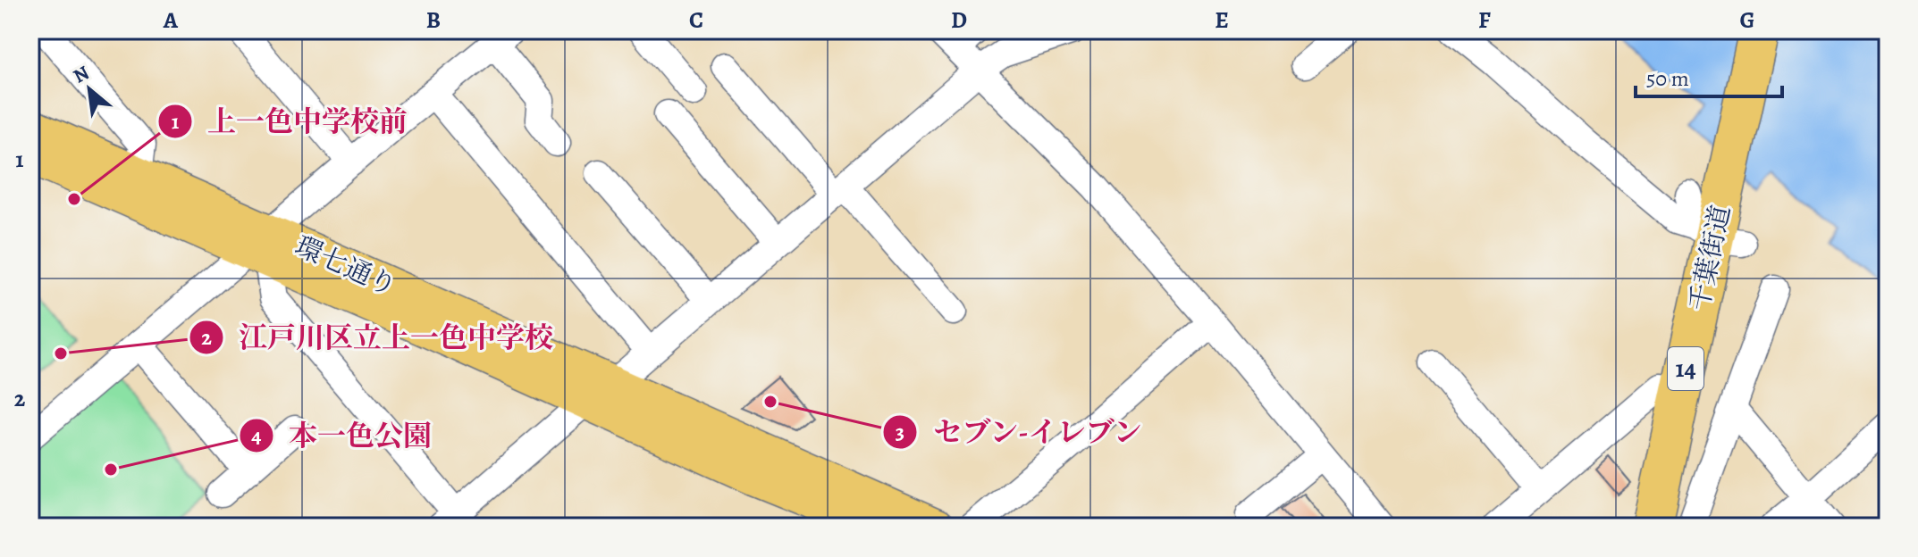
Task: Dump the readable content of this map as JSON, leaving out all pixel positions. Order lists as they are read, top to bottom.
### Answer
{
  "streets": {
    "highway": ["千葉街道", "14"],
    "main road": ["環七通り"]
  },
  "places": [
    "上一色中学校前",
    "江戸川区立上一色中学校",
    "セブン-イレブン",
    "本一色公園"
  ],
  "scale_bar": "50 m",
  "north": "top left",
  "grid": {
    "columns": [
      "A",
      "B",
      "C",
      "D",
      "E",
      "F",
      "G"
    ],
    "rows": ["1", "2"]
  }
}
